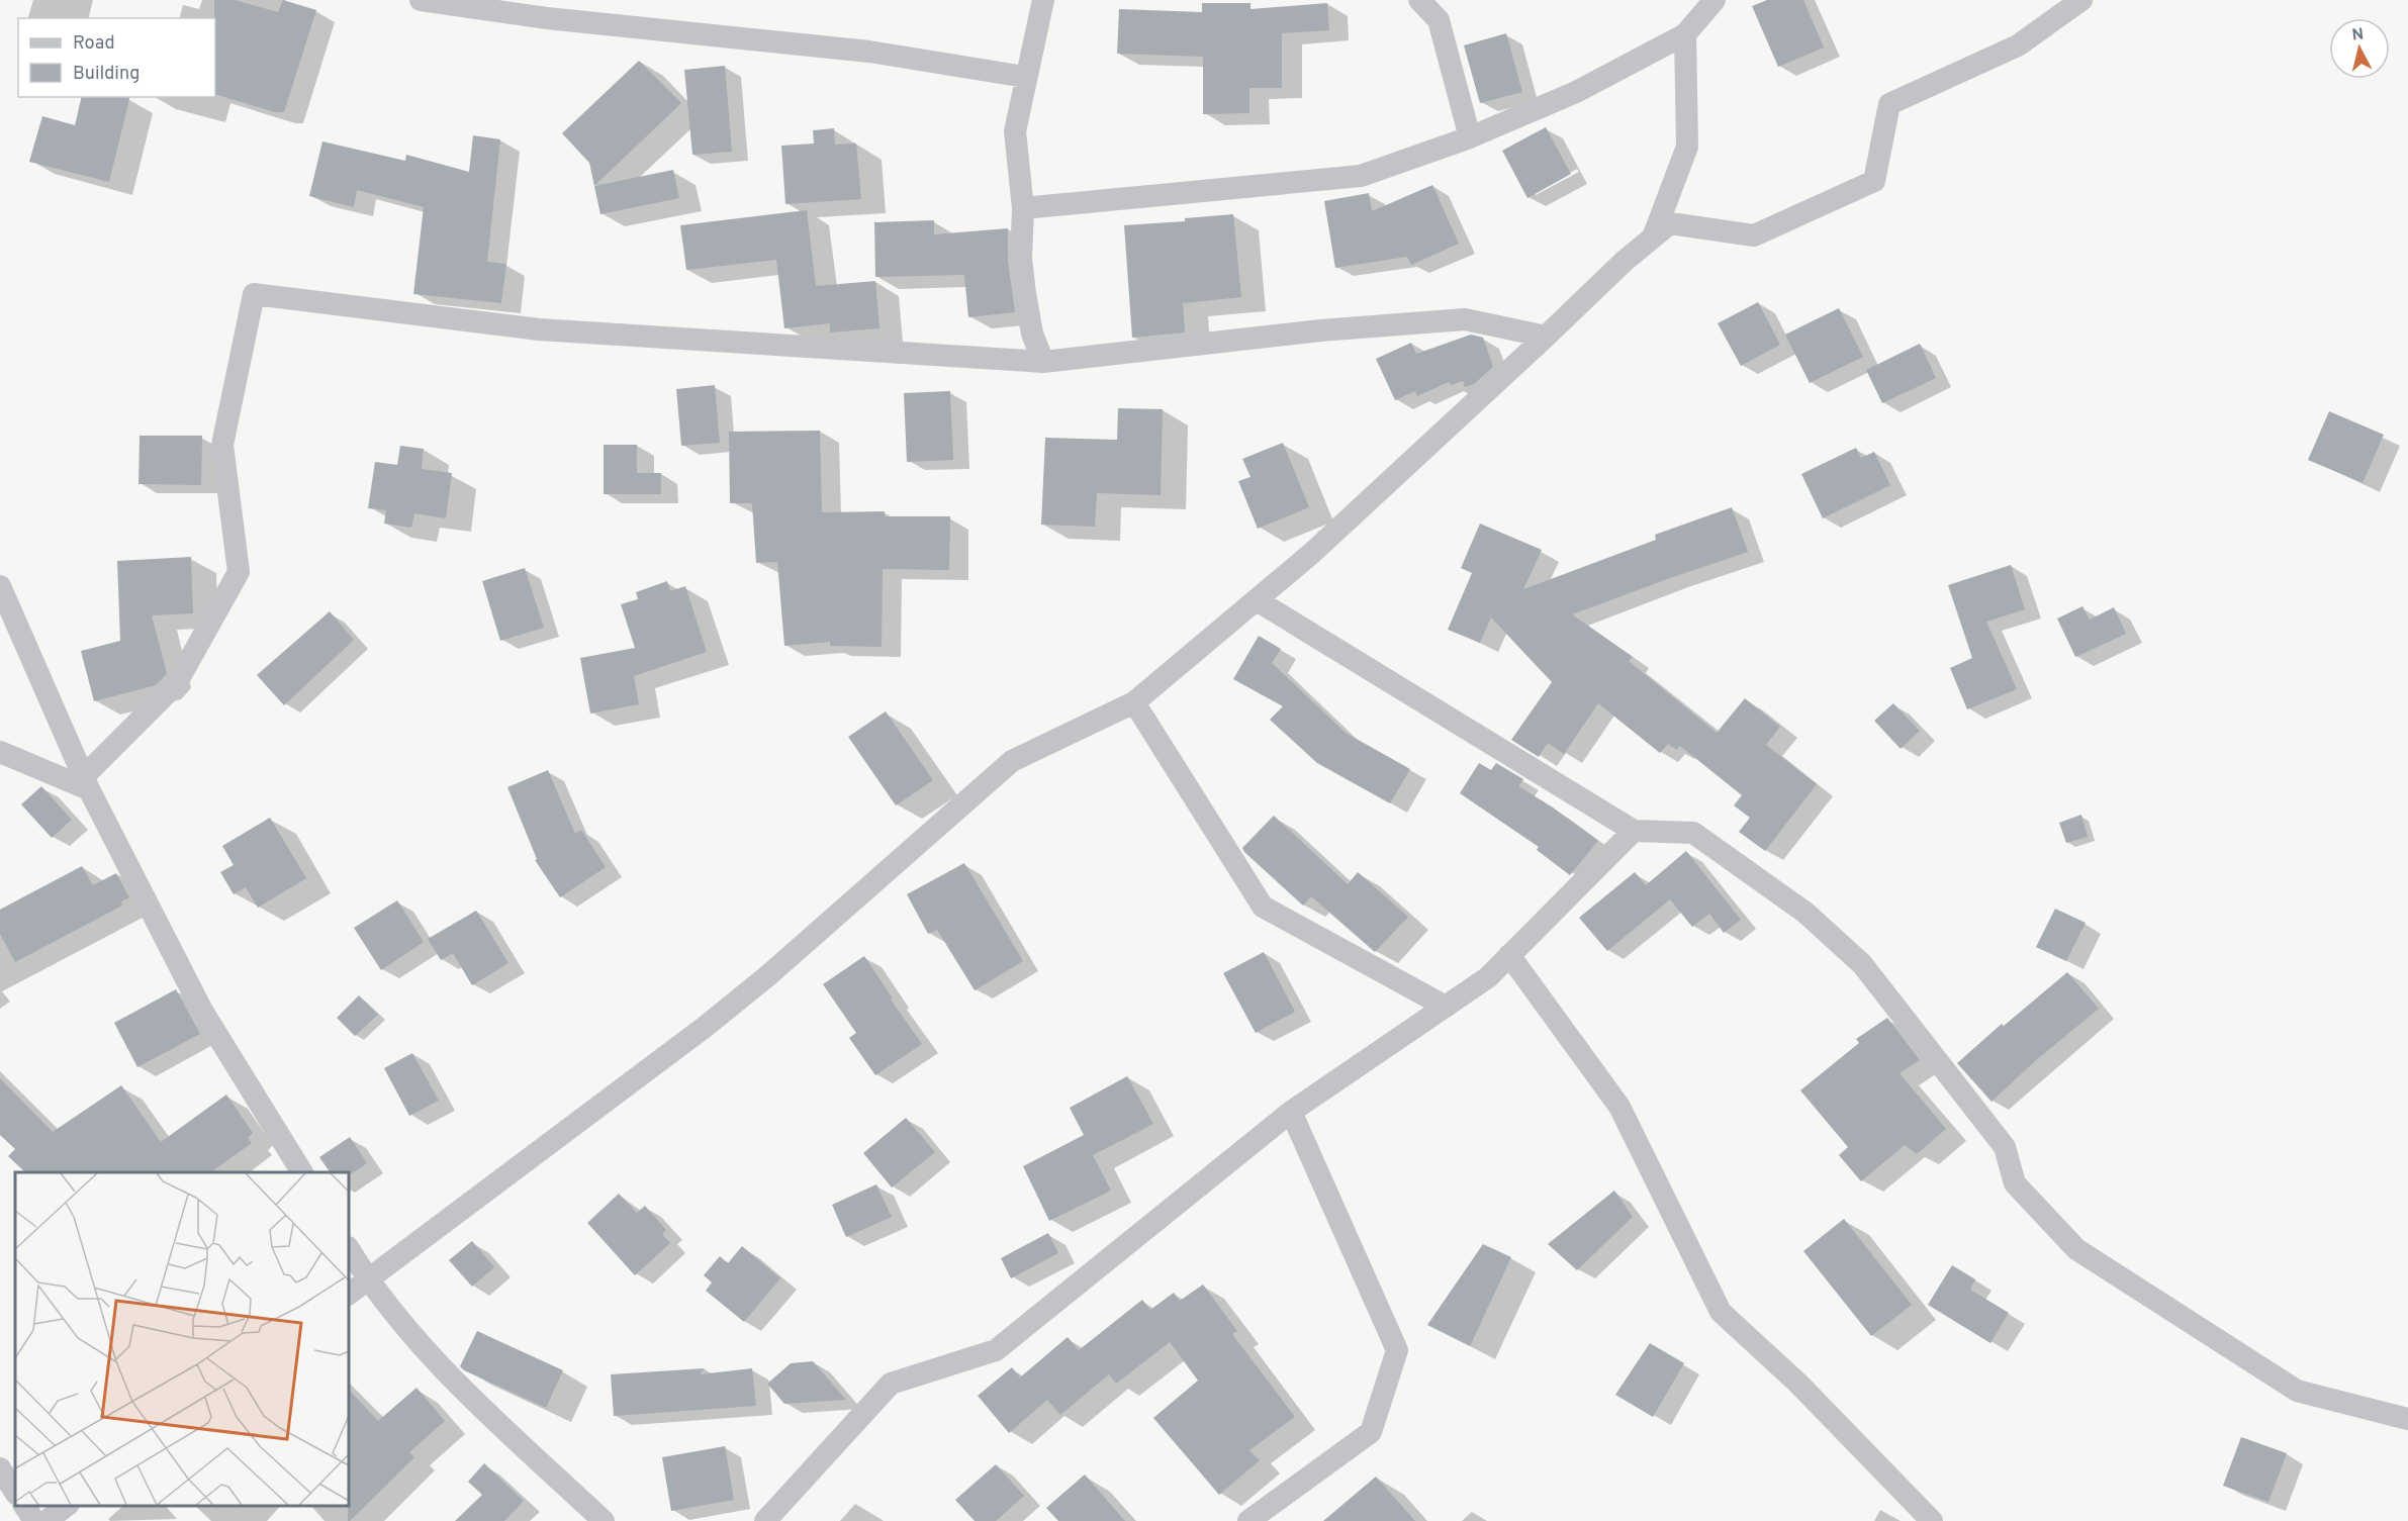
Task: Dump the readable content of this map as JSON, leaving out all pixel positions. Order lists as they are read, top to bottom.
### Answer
{
  "legend": ["Road", "Building"],
  "north": "top"
}
